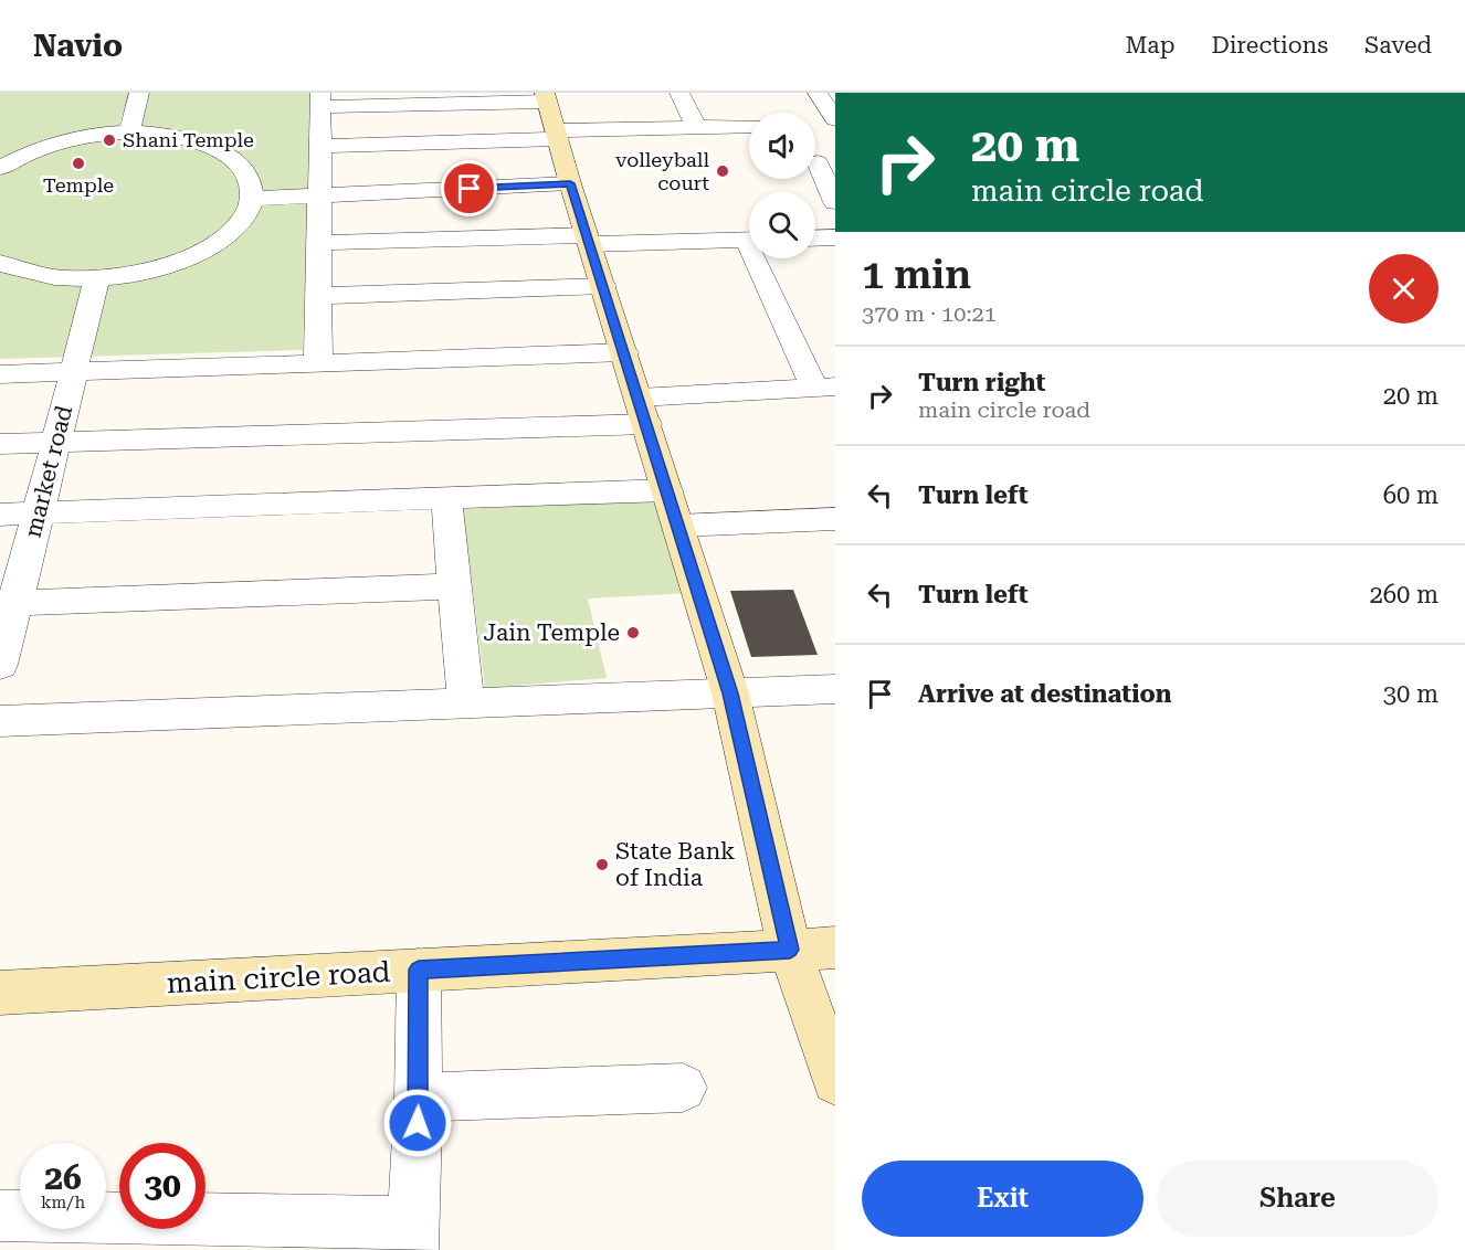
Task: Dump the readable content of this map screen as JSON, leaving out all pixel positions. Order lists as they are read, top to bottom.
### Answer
{
  "streets": {
    "street": ["market road", "main circle road"]
  },
  "places": [
    "Shani Temple",
    "Temple",
    "volleyball court",
    "Jain Temple",
    "State Bank of India"
  ],
  "page": {
    "header": "Navio",
    "nav": ["Map", "Directions", "Saved"],
    "turn": ["20 m", "main circle road"],
    "heading": ["1 min", "370 m · 10:21"],
    "list": [
      {
        "name": "Turn right",
        "note": "main circle road",
        "value": "20 m"
      },
      {
        "name": "Turn left",
        "value": "60 m"
      },
      {
        "name": "Turn left",
        "value": "260 m"
      },
      {
        "name": "Arrive at destination",
        "value": "30 m"
      }
    ],
    "speed": "26 km/h",
    "limit": "30",
    "buttons": ["Exit", "Share"]
  }
}
